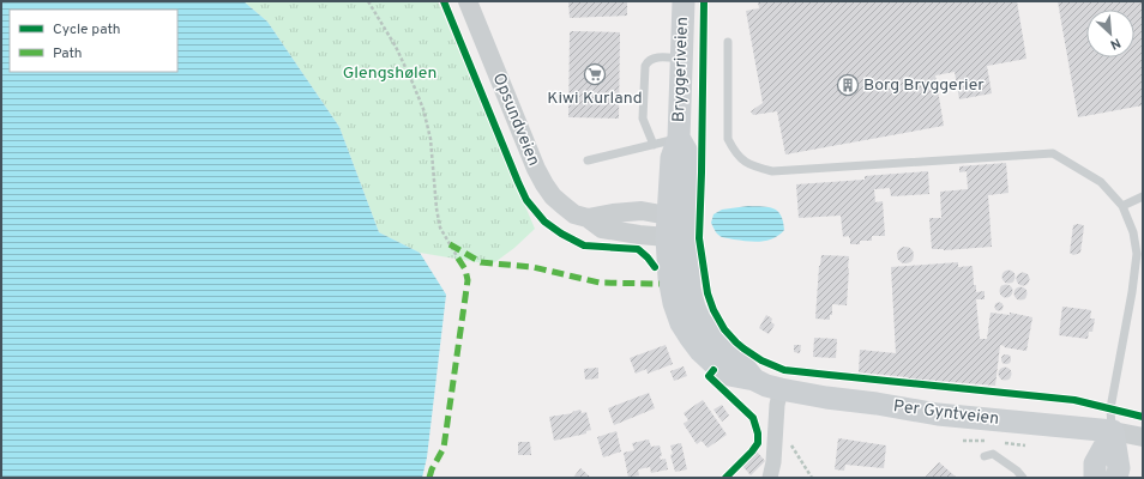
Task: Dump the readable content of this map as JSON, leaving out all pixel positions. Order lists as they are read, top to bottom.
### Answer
{
  "streets": {
    "main road": ["Bryggeriveien", "Per Gyntveien"],
    "street": ["Opsundveien"]
  },
  "crossings": [
    ["Bryggeriveien", "Opsundveien"],
    ["Bryggeriveien", "Per Gyntveien"]
  ],
  "parks": ["Glengshølen"],
  "places": {
    "supermarket": ["Kiwi Kurland"],
    "building": ["Borg Bryggerier"]
  },
  "legend": ["Cycle path", "Path"],
  "north": "bottom right"
}
